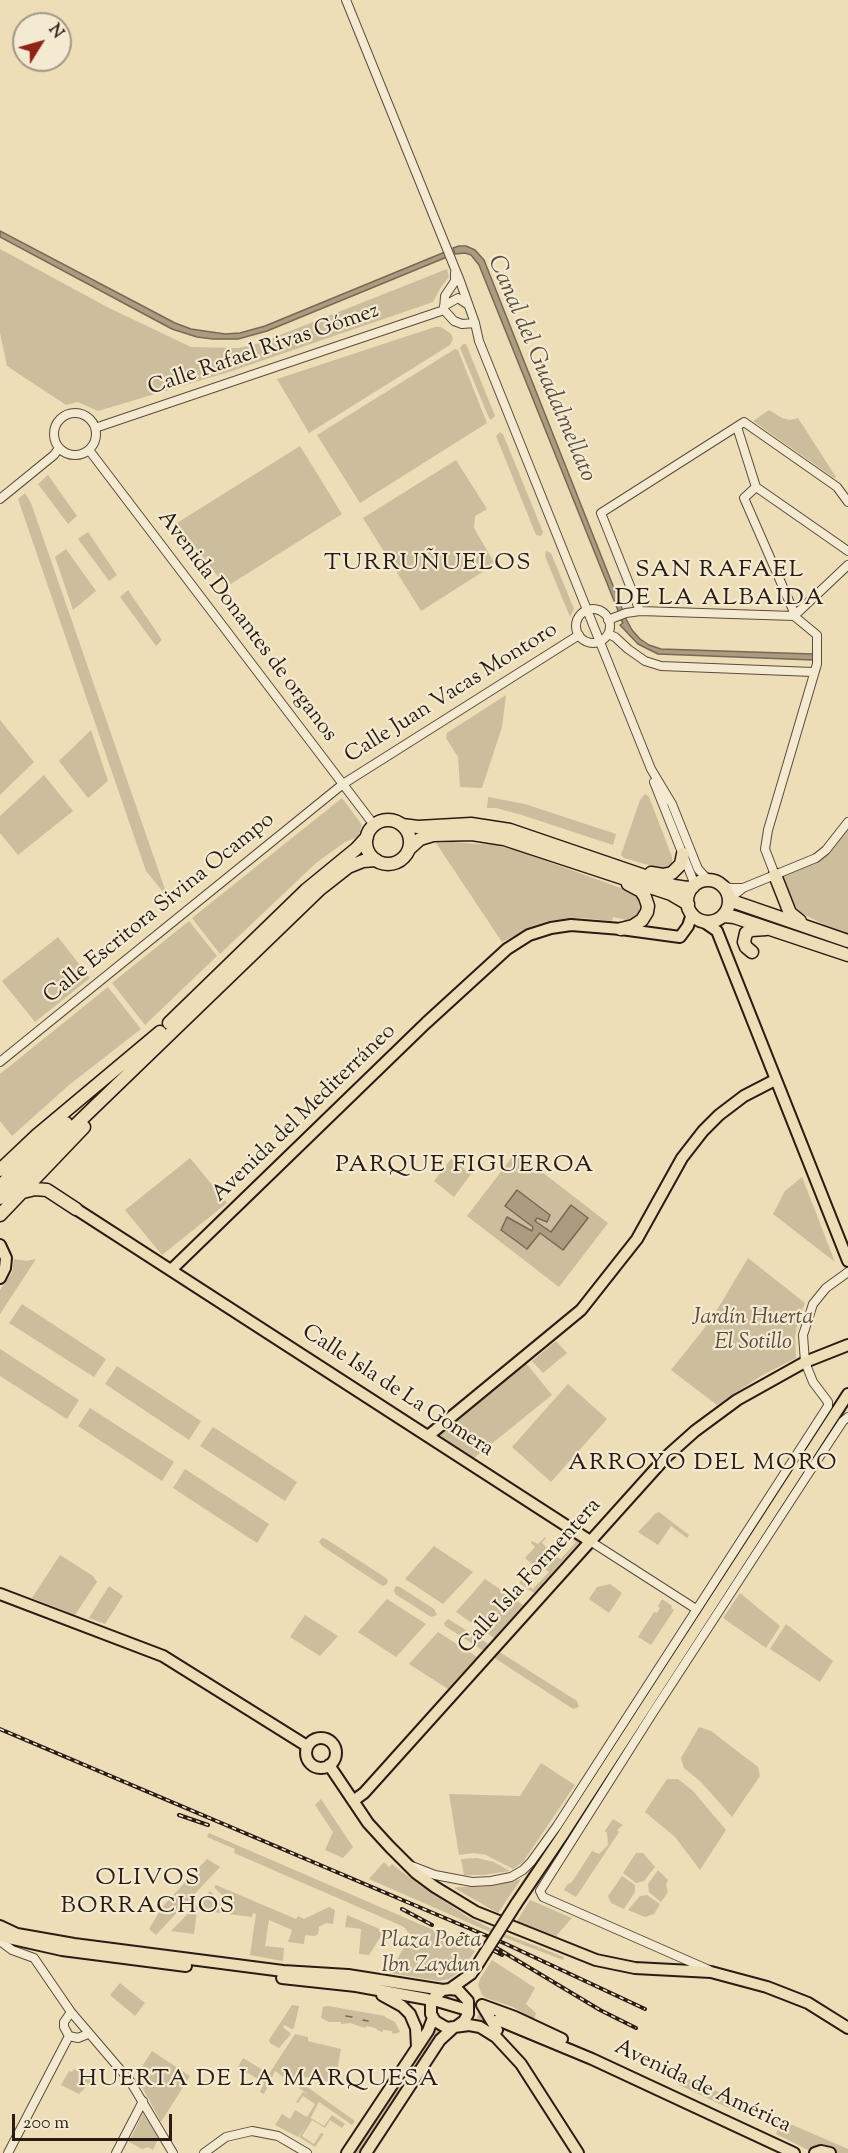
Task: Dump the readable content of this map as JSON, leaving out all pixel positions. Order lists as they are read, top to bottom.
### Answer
{
  "streets": {
    "main road": [
      "Avenida del Mediterráneo",
      "Calle Isla de La Gomera",
      "Calle Isla Formentera",
      "Avenida de América"
    ],
    "street": [
      "Calle Rafael Rivas Gómez",
      "Avenida Donantes de organos",
      "Calle Juan Vacas Montoro",
      "Calle Escritora Sivina Ocampo"
    ]
  },
  "crossings": [
    ["Calle Rafael Rivas Gómez", "Avenida Donantes de organos"],
    ["Avenida Donantes de organos", "Calle Juan Vacas Montoro"],
    ["Avenida Donantes de organos", "Calle Escritora Sivina Ocampo"],
    ["Calle Juan Vacas Montoro", "Calle Escritora Sivina Ocampo"],
    ["Avenida del Mediterráneo", "Calle Isla de La Gomera"],
    ["Calle Isla de La Gomera", "Calle Isla Formentera"]
  ],
  "districts": [
    "TURRUÑUELOS",
    "SAN RAFAEL DE LA ALBAIDA",
    "PARQUE FIGUEROA",
    "ARROYO DEL MORO",
    "OLIVOS BORRACHOS",
    "HUERTA DE LA MARQUESA"
  ],
  "water": ["Canal del Guadalmellato"],
  "parks": ["Jardín Huerta El Sotillo", "Plaza Poeta Ibn Zaydun"],
  "scale_bar": "200 m",
  "north": "top right"
}
